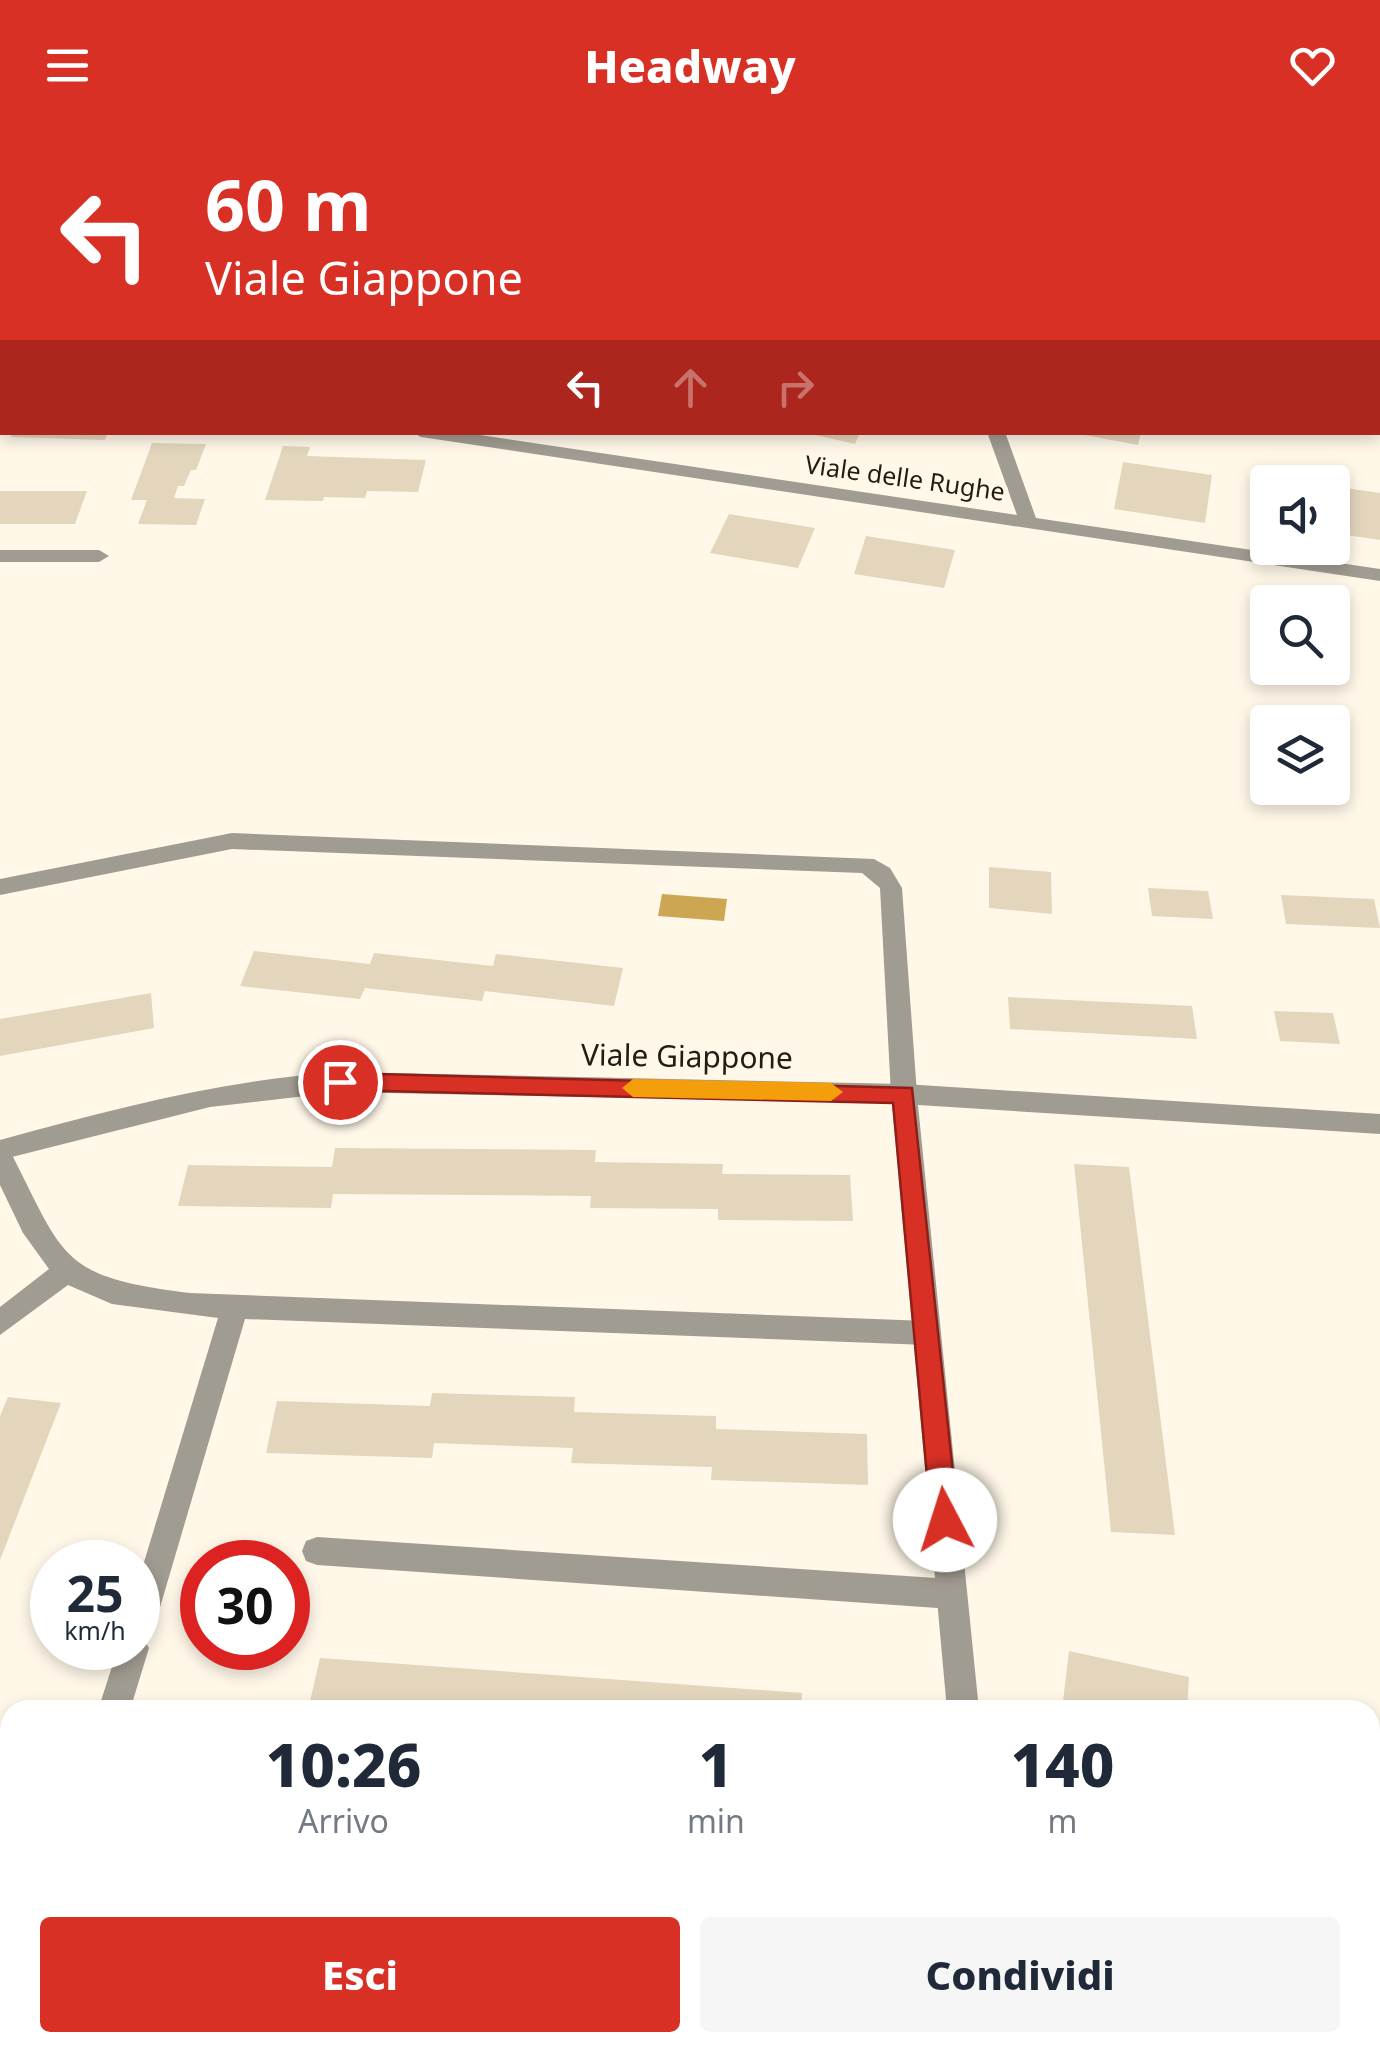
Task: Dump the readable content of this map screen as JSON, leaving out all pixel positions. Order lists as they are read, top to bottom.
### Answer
{
  "streets": {
    "street": ["Viale delle Rughe", "Viale Giappone"]
  },
  "page": {
    "header": "Headway",
    "turn": ["60 m", "Viale Giappone"],
    "speed": "25 km/h",
    "limit": "30",
    "eta": [
      "10:26",
      "Arrivo",
      "1",
      "min",
      "140",
      "m"
    ],
    "buttons": ["Esci", "Condividi"]
  }
}
